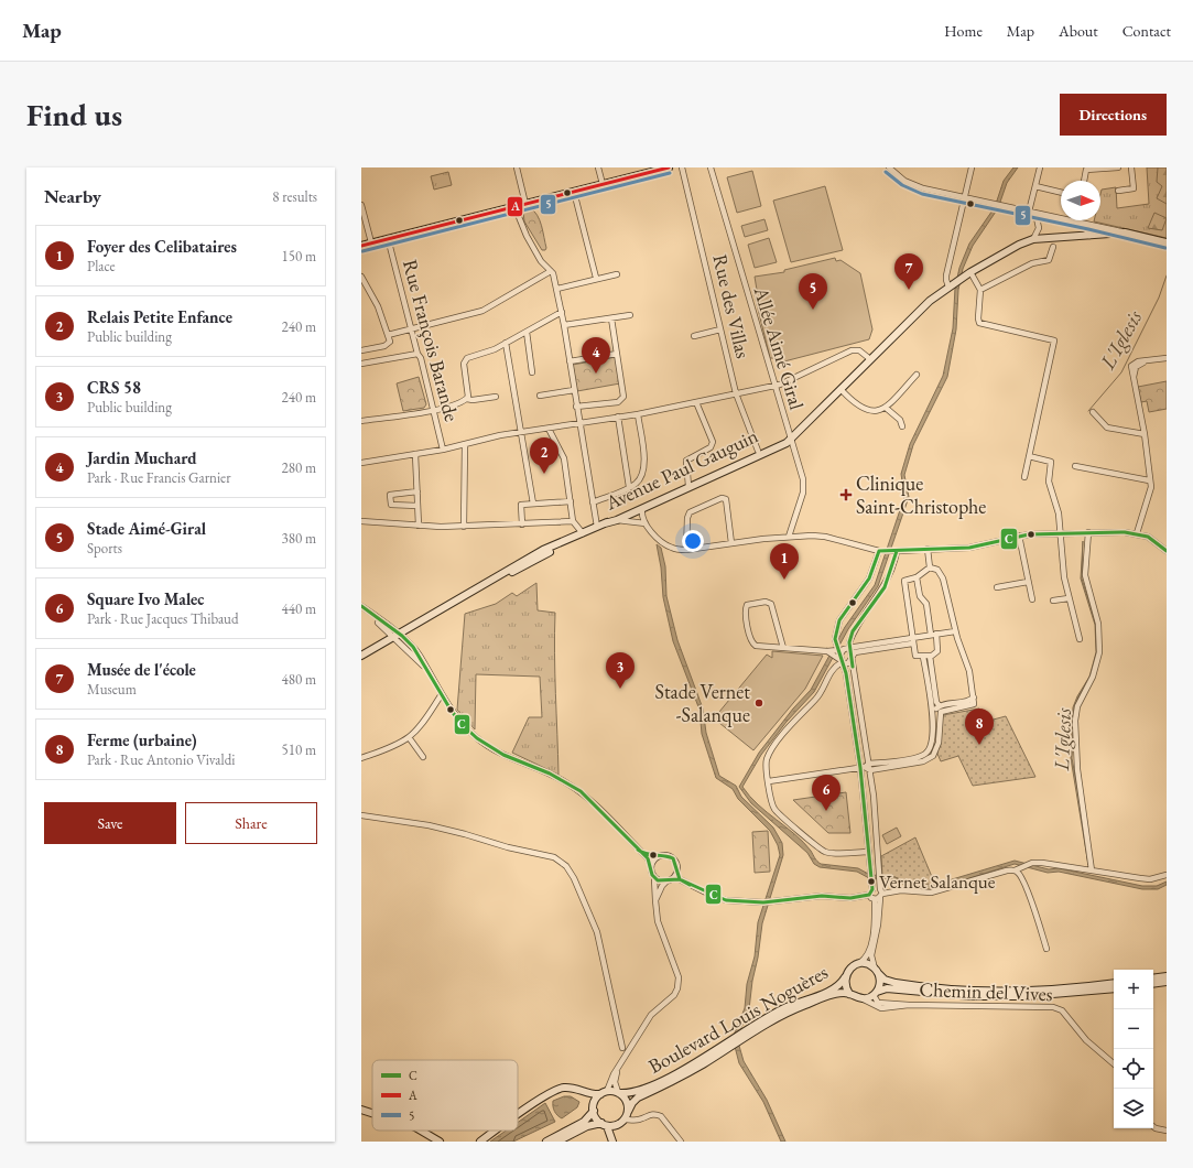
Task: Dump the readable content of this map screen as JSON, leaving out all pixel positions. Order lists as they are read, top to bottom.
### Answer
{
  "streets": {
    "main road": ["Avenue Paul Gauguin", "Boulevard Louis Noguères"],
    "street": [
      "Rue des Villas",
      "Rue François Barande",
      "Allée Aimé Giral",
      "Chemin del Vives"
    ]
  },
  "crossings": [
    ["Rue des Villas", "Avenue Paul Gauguin"],
    ["Allée Aimé Giral", "Avenue Paul Gauguin"],
    ["Chemin del Vives", "Boulevard Louis Noguères"]
  ],
  "water": ["L'Iglesis"],
  "places": {
    "health": ["Clinique Saint-Christophe"],
    "other": ["Stade Vernet -Salanque", "Vernet Salanque"]
  },
  "lines": ["transit line A", "transit line 5", "transit line C"],
  "legend": ["C", "A", "5"],
  "north": "right",
  "page": {
    "header": "Map",
    "nav": [
      "Home",
      "Map",
      "About",
      "Contact"
    ],
    "buttons": [
      "Directions",
      ["Save", "Share"]
    ],
    "title": "Find us",
    "heading": ["Nearby", "8 results"],
    "list": [
      {
        "mark": "1",
        "name": "Foyer des Celibataires",
        "note": "Place",
        "value": "150 m"
      },
      {
        "mark": "2",
        "name": "Relais Petite Enfance",
        "note": "Public building",
        "value": "240 m"
      },
      {
        "mark": "3",
        "name": "CRS 58",
        "note": "Public building",
        "value": "240 m"
      },
      {
        "mark": "4",
        "name": "Jardin Muchard",
        "note": "Park · Rue Francis Garnier",
        "value": "280 m"
      },
      {
        "mark": "5",
        "name": "Stade Aimé-Giral",
        "note": "Sports",
        "value": "380 m"
      },
      {
        "mark": "6",
        "name": "Square Ivo Malec",
        "note": "Park · Rue Jacques Thibaud",
        "value": "440 m"
      },
      {
        "mark": "7",
        "name": "Musée de l'école",
        "note": "Museum",
        "value": "480 m"
      },
      {
        "mark": "8",
        "name": "Ferme (urbaine)",
        "note": "Park · Rue Antonio Vivaldi",
        "value": "510 m"
      }
    ],
    "pins": [
      "7",
      "5",
      "4",
      "2",
      "1",
      "3",
      "8",
      "6"
    ],
    "map_buttons": ["+", "−"]
  }
}
